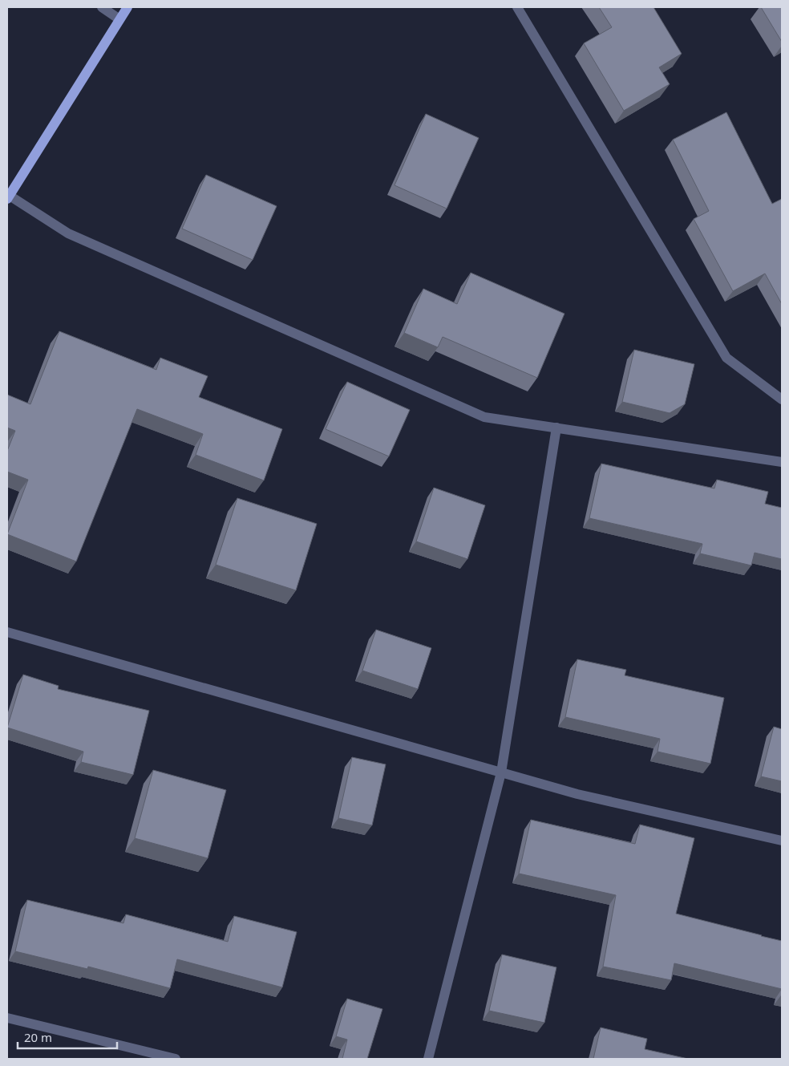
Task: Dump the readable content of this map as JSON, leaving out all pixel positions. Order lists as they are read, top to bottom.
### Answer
{
  "scale_bar": "20 m"
}
